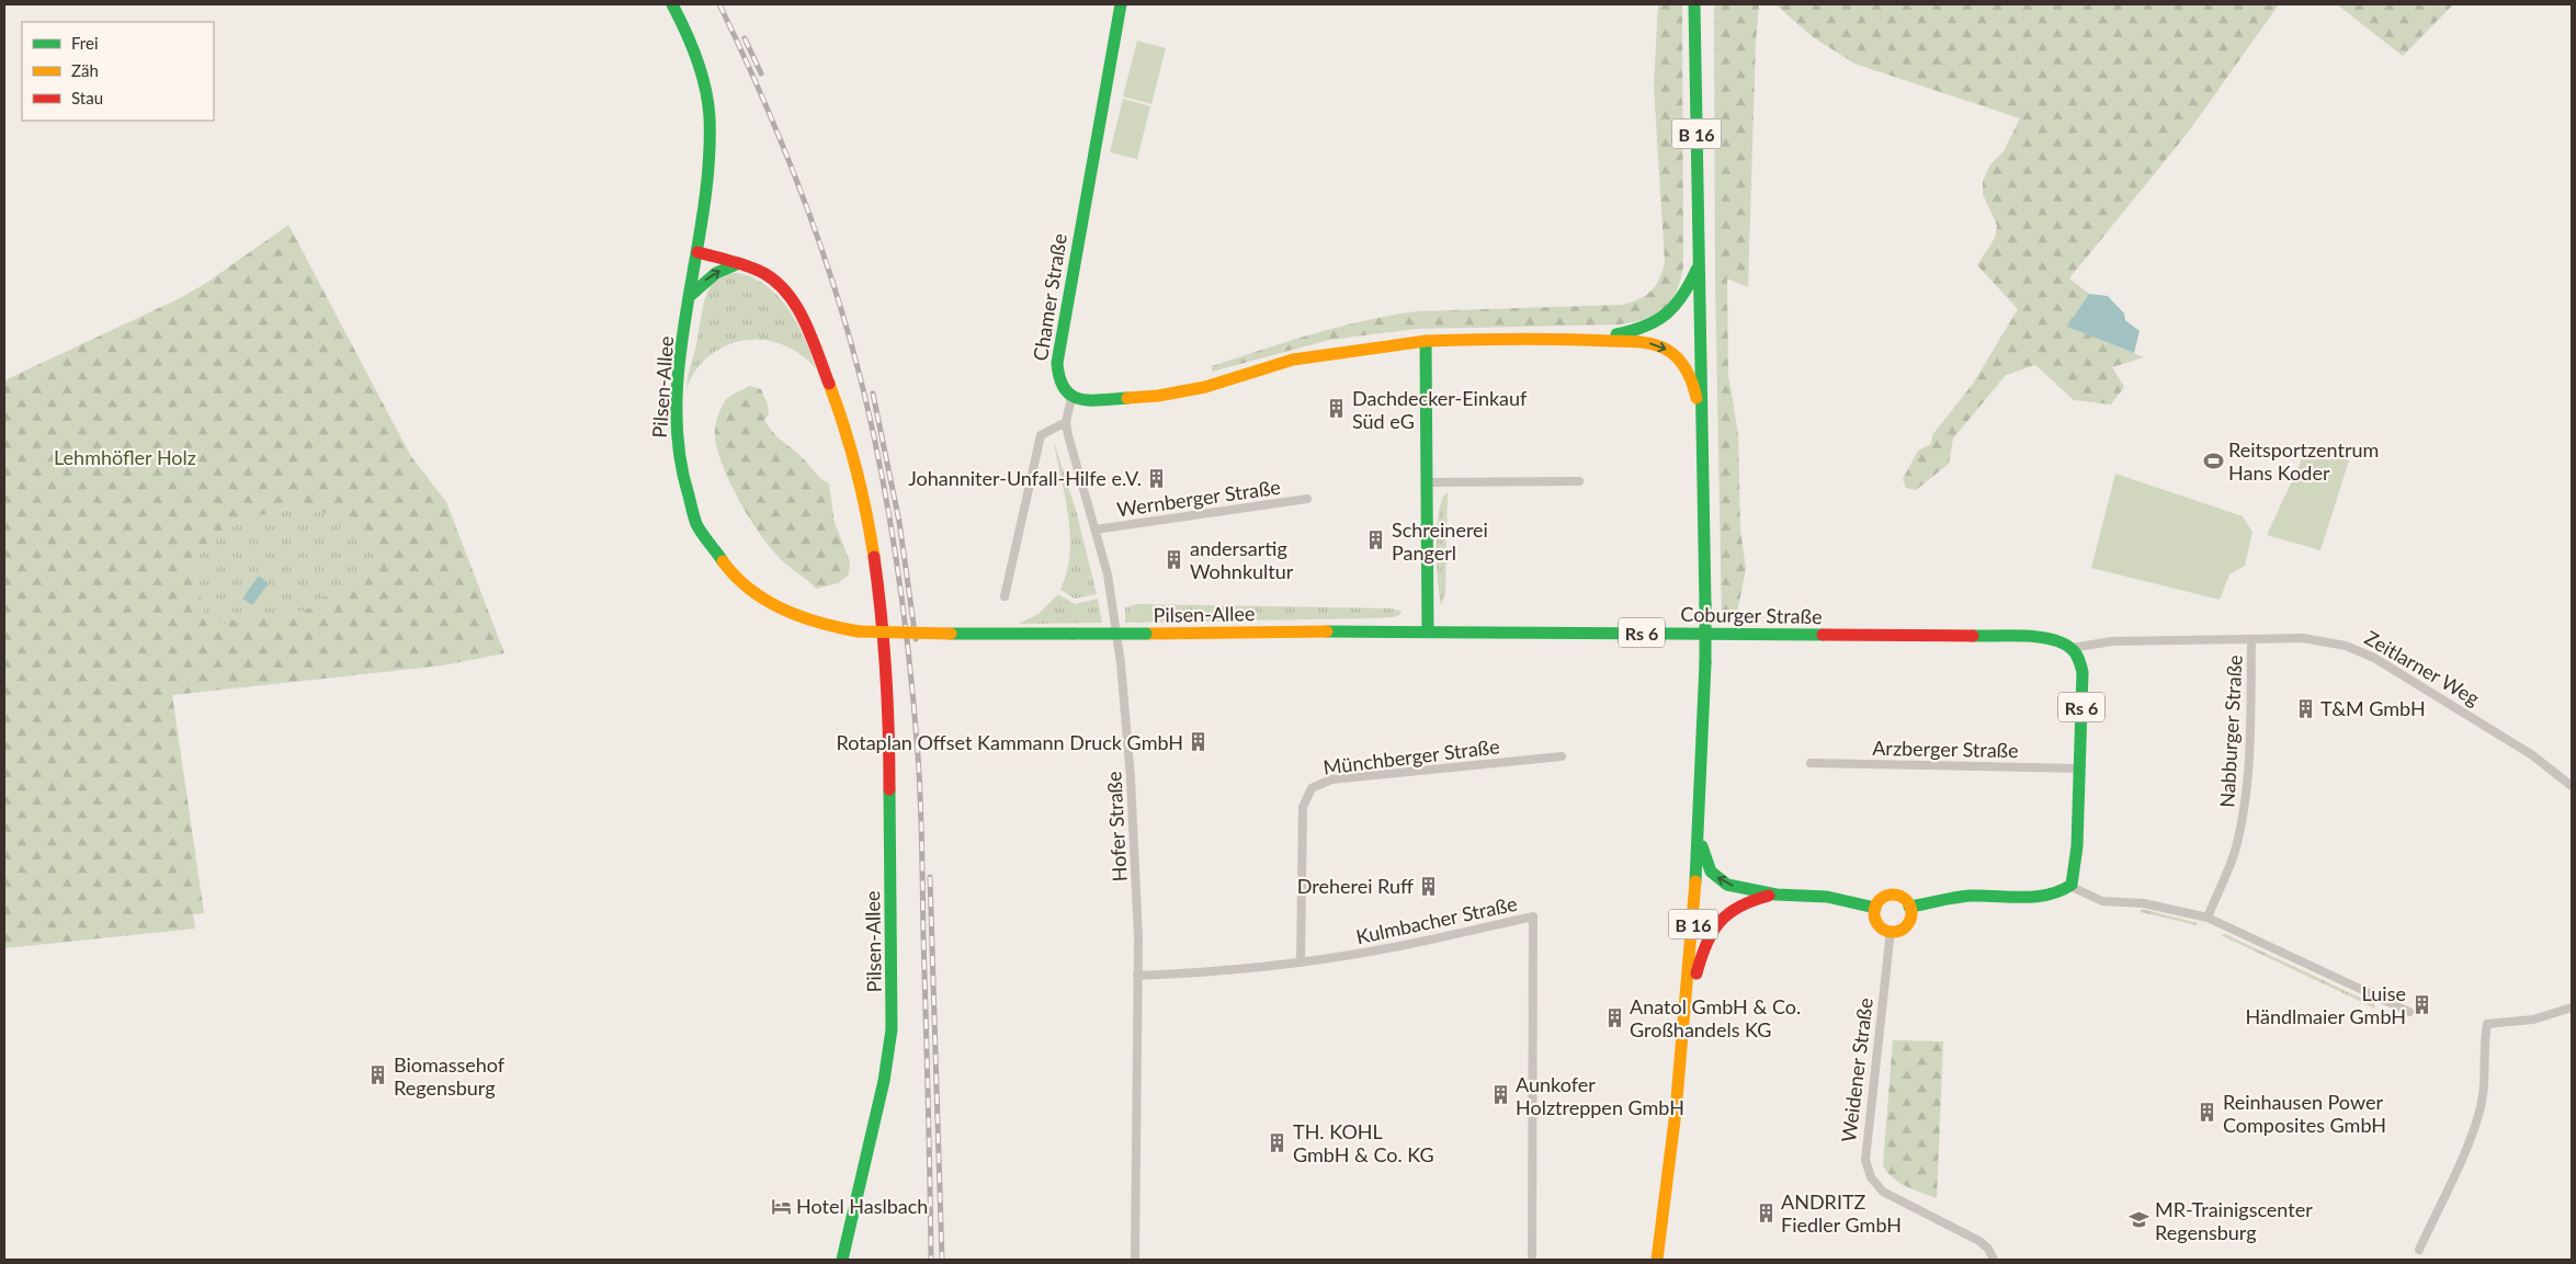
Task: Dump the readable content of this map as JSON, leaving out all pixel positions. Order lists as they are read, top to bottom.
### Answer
{
  "streets": {
    "main road": [
      "B 16",
      "Chamer Straße",
      "Pilsen-Allee",
      "Coburger Straße",
      "Rs 6"
    ],
    "street": [
      "Wernberger Straße",
      "Zeitlarner Weg",
      "Nabburger Straße",
      "Arzberger Straße",
      "Münchberger Straße",
      "Hofer Straße",
      "Kulmbacher Straße",
      "Weidener Straße"
    ]
  },
  "crossings": [
    ["Chamer Straße", "Hofer Straße"],
    ["Pilsen-Allee", "Coburger Straße"],
    ["Wernberger Straße", "Hofer Straße"],
    ["Coburger Straße", "Rs 6"],
    ["Coburger Straße", "Zeitlarner Weg"],
    ["Rs 6", "Zeitlarner Weg"],
    ["Rs 6", "Arzberger Straße"],
    ["Zeitlarner Weg", "Nabburger Straße"],
    ["Münchberger Straße", "Kulmbacher Straße"],
    ["Hofer Straße", "Kulmbacher Straße"]
  ],
  "parks": ["Lehmhöfler Holz"],
  "places": {
    "building": [
      "Dachdecker-Einkauf Süd eG",
      "Johanniter-Unfall-Hilfe e.V.",
      "Schreinerei Pangerl",
      "andersartig Wohnkultur",
      "T&M GmbH",
      "Rotaplan Offset Kammann Druck GmbH",
      "Dreherei Ruff",
      "Luise Händlmaier GmbH",
      "Anatol GmbH & Co. Großhandels KG",
      "Biomassehof Regensburg",
      "Aunkofer Holztreppen GmbH",
      "Reinhausen Power Composites GmbH",
      "TH. KOHL GmbH & Co. KG",
      "ANDRITZ Fiedler GmbH"
    ],
    "sports": ["Reitsportzentrum Hans Koder"],
    "hotel": ["Hotel Haslbach"],
    "school or university": ["MR-Trainigscenter Regensburg"]
  },
  "legend": ["Frei", "Zäh", "Stau"]
}
